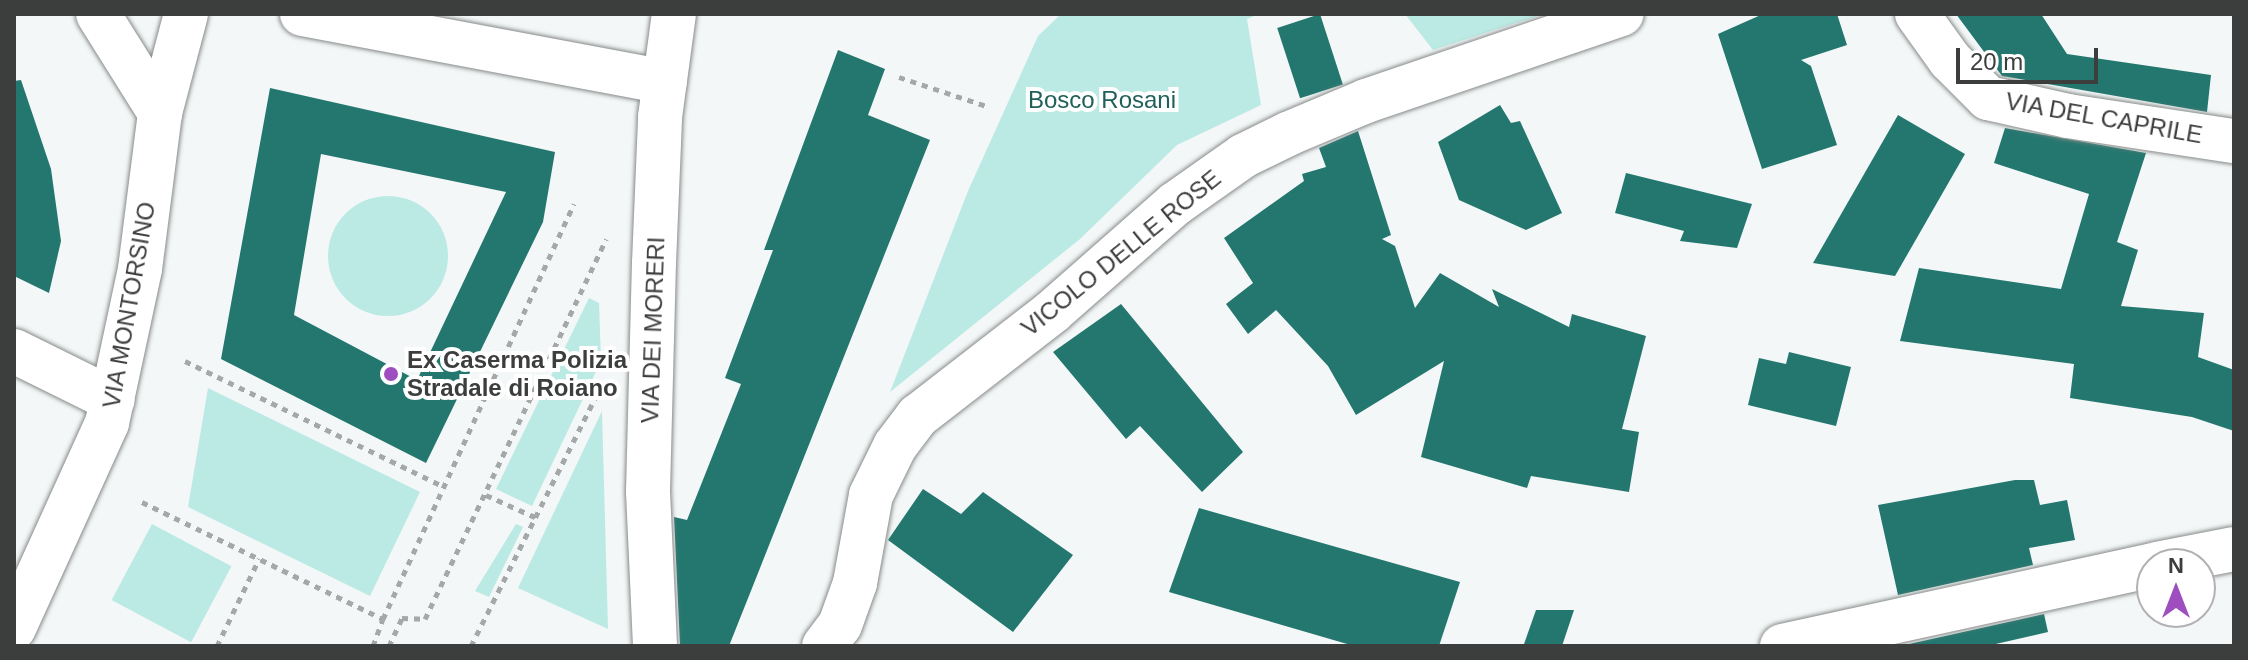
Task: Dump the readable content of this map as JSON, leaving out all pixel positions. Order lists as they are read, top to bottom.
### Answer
{
  "streets": {
    "street": [
      "VIA DEL CAPRILE",
      "VICOLO DELLE ROSE",
      "VIA MONTORSINO",
      "VIA DEI MORERI"
    ]
  },
  "parks": ["Bosco Rosani"],
  "places": ["Ex Caserma Polizia Stradale di Roiano"],
  "scale_bar": "20 m",
  "north": "top"
}
